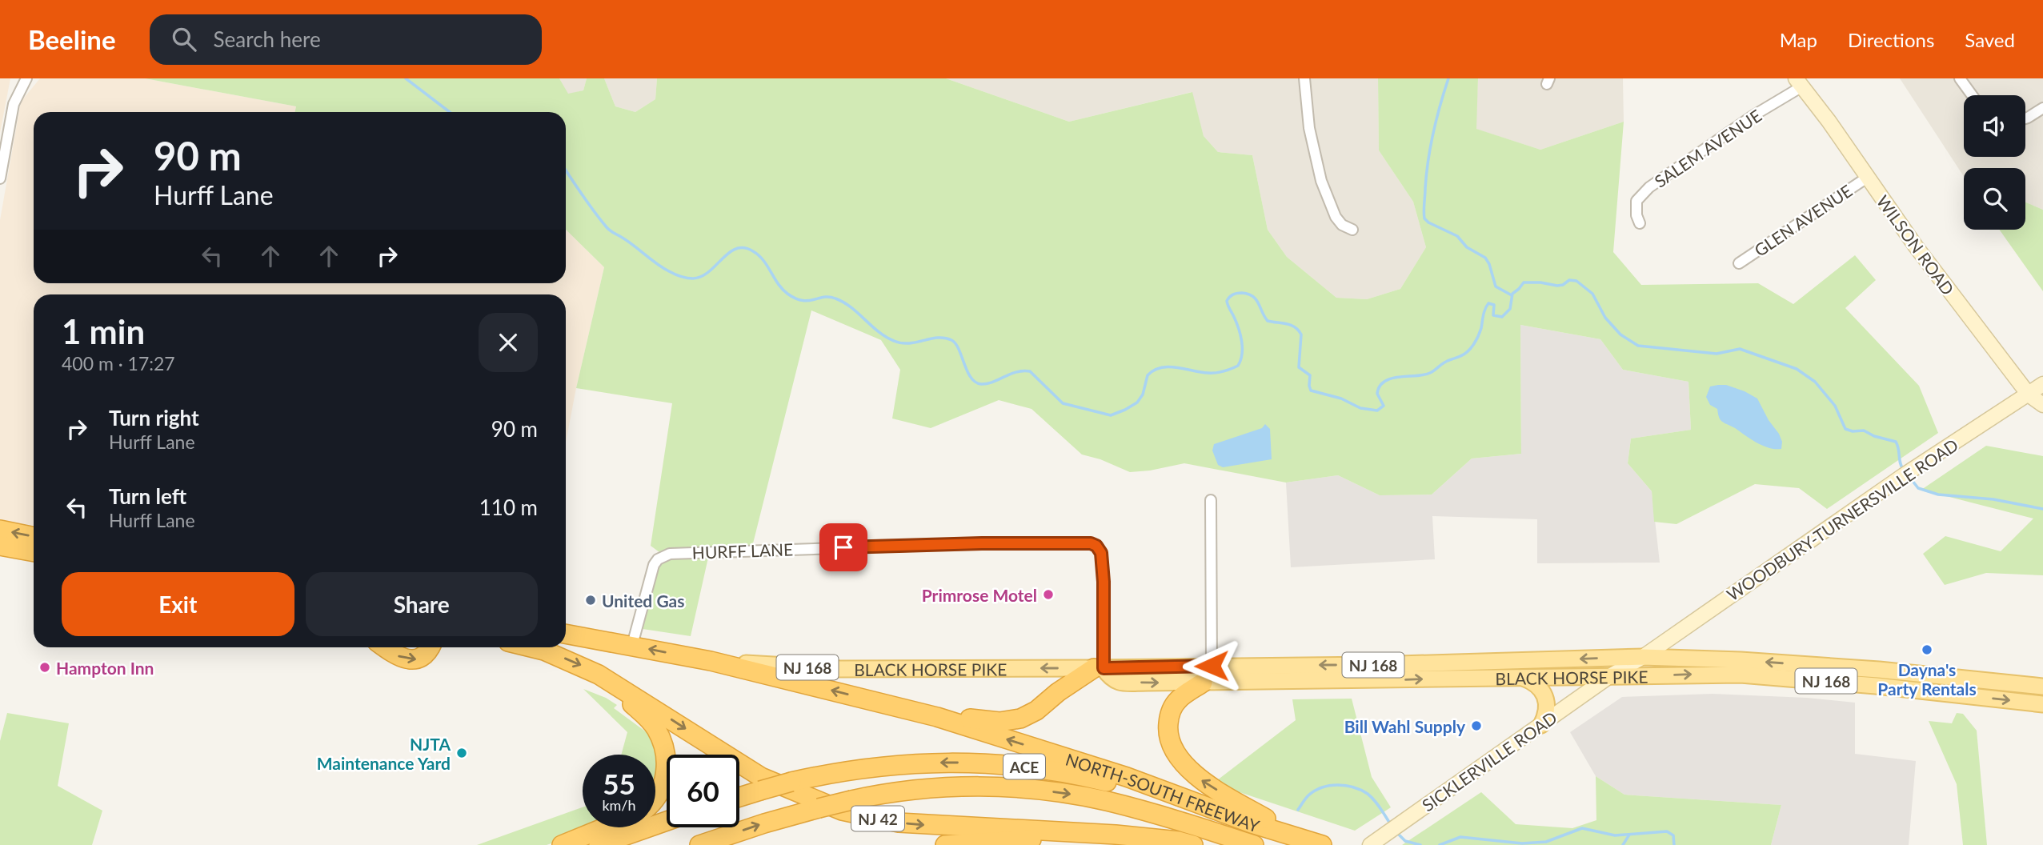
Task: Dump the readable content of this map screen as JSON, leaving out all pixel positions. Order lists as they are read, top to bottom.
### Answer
{
  "streets": {
    "highway": [
      "BLACK HORSE PIKE",
      "ACE",
      "NORTH-SOUTH FREEWAY",
      "NJ 42"
    ],
    "main road": [
      "WILSON ROAD",
      "WOODBURY-TURNERSVILLE ROAD",
      "NJ 168",
      "SICKLERVILLE ROAD"
    ],
    "street": ["SALEM AVENUE", "GLEN AVENUE", "HURFF LANE"]
  },
  "crossings": [
    ["SALEM AVENUE", "WILSON ROAD"],
    ["GLEN AVENUE", "WILSON ROAD"],
    ["WILSON ROAD", "WOODBURY-TURNERSVILLE ROAD"],
    ["WOODBURY-TURNERSVILLE ROAD", "BLACK HORSE PIKE"],
    ["WOODBURY-TURNERSVILLE ROAD", "SICKLERVILLE ROAD"],
    ["HURFF LANE", "BLACK HORSE PIKE"],
    ["BLACK HORSE PIKE", "SICKLERVILLE ROAD"],
    ["BLACK HORSE PIKE", "NORTH-SOUTH FREEWAY"],
    ["ACE", "NORTH-SOUTH FREEWAY"]
  ],
  "places": [
    "Primrose Motel",
    "United Gas",
    "Dayna's Party Rentals",
    "Hampton Inn",
    "Bill Wahl Supply",
    "NJTA Maintenance Yard"
  ],
  "page": {
    "header": "Beeline",
    "search": "Search here",
    "nav": ["Map", "Directions", "Saved"],
    "turn": ["90 m", "Hurff Lane"],
    "heading": ["1 min", "400 m · 17:27"],
    "list": [
      {
        "name": "Turn right",
        "note": "Hurff Lane",
        "value": "90 m"
      },
      {
        "name": "Turn left",
        "note": "Hurff Lane",
        "value": "110 m"
      }
    ],
    "buttons": ["Exit", "Share"],
    "speed": "55 km/h",
    "limit": "60"
  }
}
